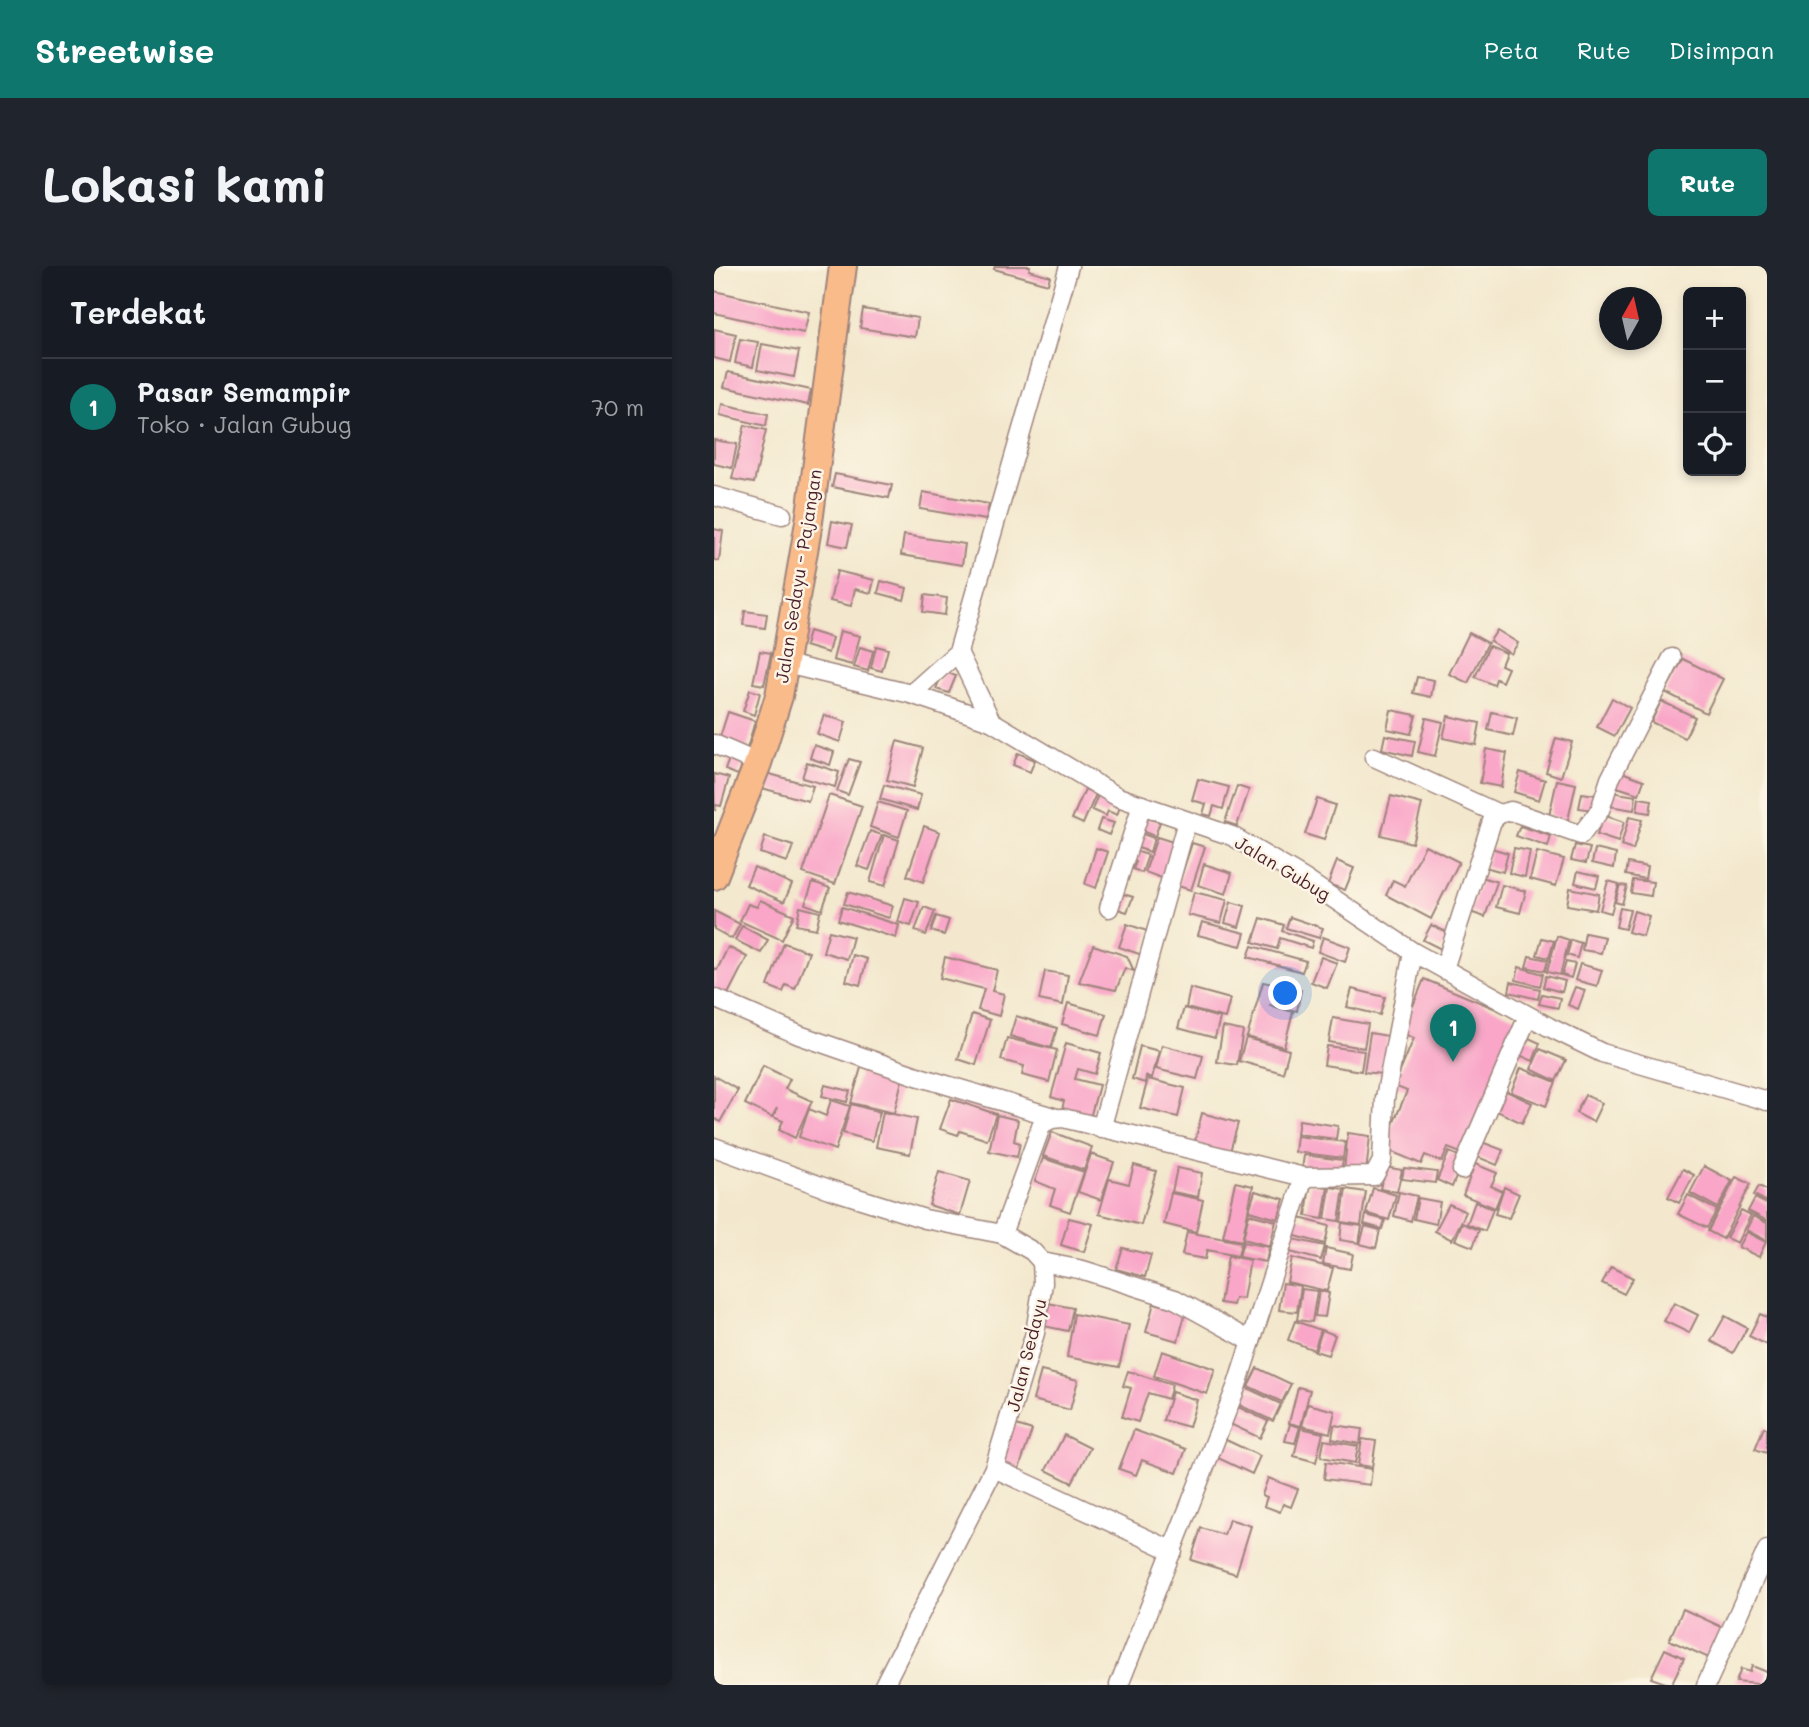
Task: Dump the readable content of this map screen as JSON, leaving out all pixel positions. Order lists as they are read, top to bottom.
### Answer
{
  "streets": {
    "main road": ["Jalan Sedayu - Pajangan"],
    "street": ["Jalan Gubug", "Jalan Sedayu"]
  },
  "crossings": [
    ["Jalan Sedayu - Pajangan", "Jalan Gubug"]
  ],
  "north": "top",
  "page": {
    "header": "Streetwise",
    "nav": ["Peta", "Rute", "Disimpan"],
    "buttons": "Rute",
    "title": "Lokasi kami",
    "heading": "Terdekat",
    "map_buttons": ["+", "−"],
    "list": [
      {
        "mark": "1",
        "name": "Pasar Semampir",
        "note": "Toko · Jalan Gubug",
        "value": "70 m"
      }
    ],
    "pins": "1"
  }
}
